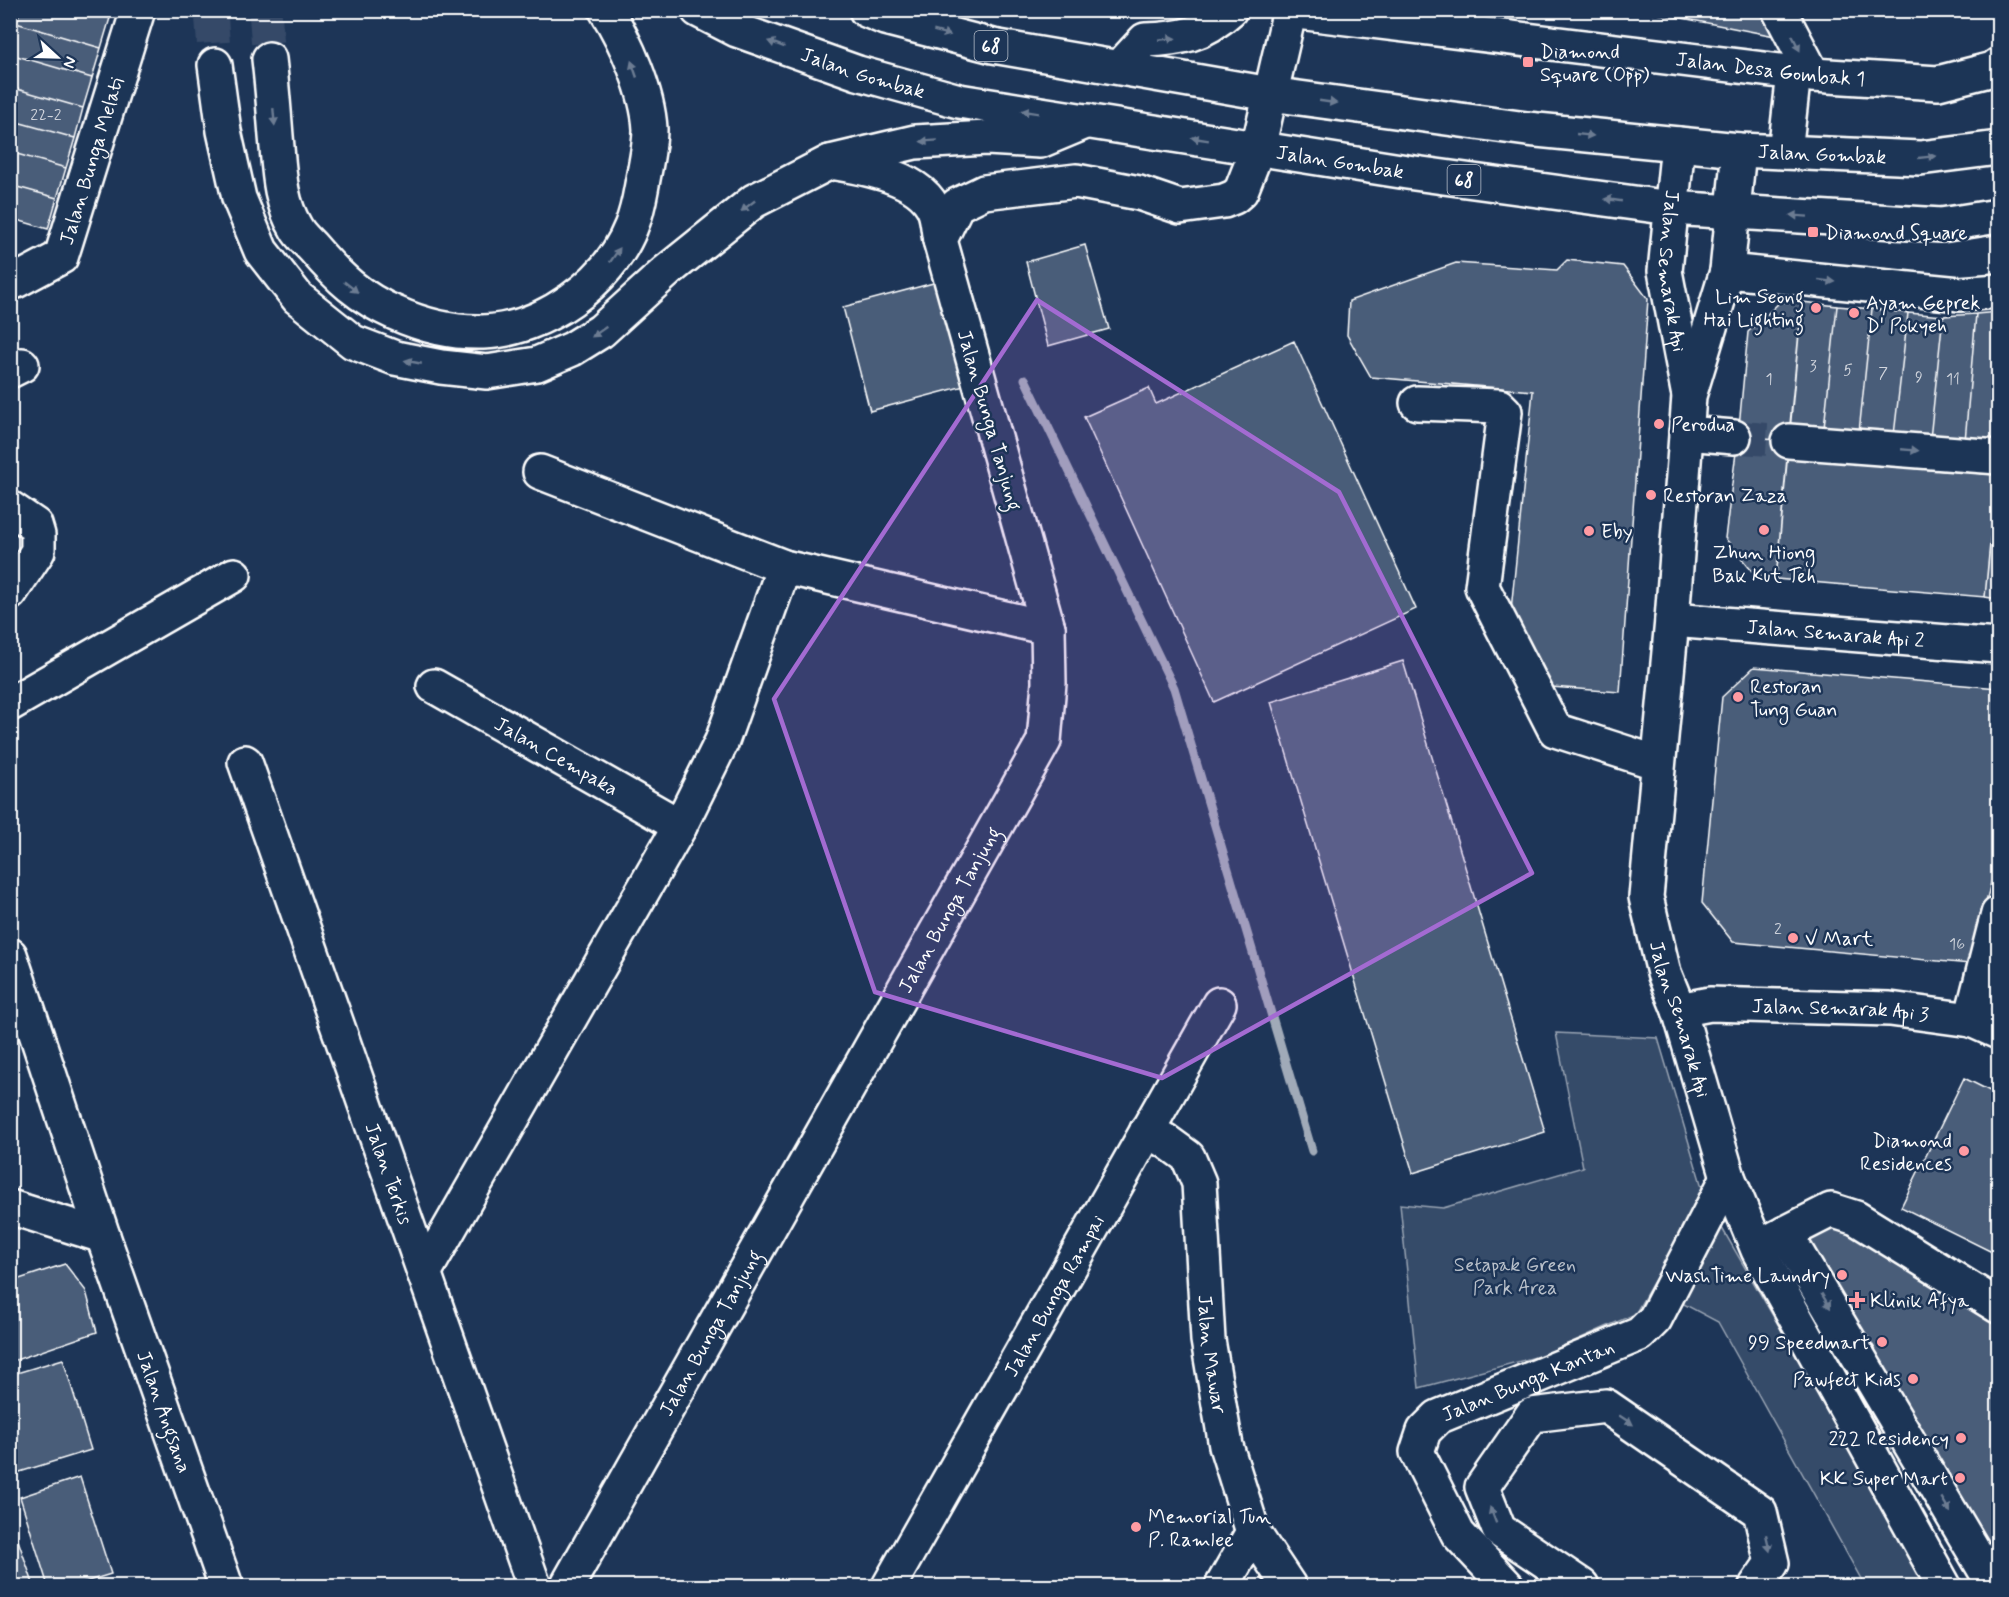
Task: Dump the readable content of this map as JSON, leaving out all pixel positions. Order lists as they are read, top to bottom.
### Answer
{
  "streets": {
    "main road": [
      "68",
      "Jalan Desa Gombak 1",
      "Jalan Gombak",
      "Jalan Bunga Melati",
      "Jalan Semarak Api",
      "Jalan Bunga Tanjung",
      "Jalan Semarak Api 2",
      "Jalan Cempaka",
      "Jalan Semarak Api 3",
      "Jalan Terkis",
      "Jalan Bunga Rampai",
      "Jalan Mawar",
      "Jalan Bunga Kantan",
      "Jalan Angsana"
    ]
  },
  "crossings": [
    ["Jalan Gombak", "Jalan Semarak Api"],
    ["Jalan Semarak Api", "Jalan Semarak Api 2"],
    ["Jalan Semarak Api", "Jalan Semarak Api 3"],
    ["Jalan Semarak Api", "Jalan Bunga Kantan"],
    ["Jalan Bunga Rampai", "Jalan Mawar"]
  ],
  "parks": ["Setapak Green Park Area"],
  "places": {
    "transit": ["Diamond Square (Opp)", "Diamond Square"],
    "other": [
      "Lim Seong Hai Lighting",
      "Ayam Geprek D' Pokyeh",
      "Perodua",
      "Restoran Zaza",
      "Zhun Hiong Bak Kut Teh",
      "Eby",
      "Restoran Tung Guan",
      "V Mart",
      "Diamond Residences",
      "WashTime Laundry",
      "99 Speedmart",
      "Pawfect Kids",
      "222 Residency",
      "KK Super Mart",
      "Memorial Tun P. Ramlee"
    ],
    "health": ["Klinik Afya"]
  },
  "house_numbers": [
    "22-2",
    "3",
    "5",
    "7",
    "9",
    "1",
    "11",
    "2",
    "16"
  ],
  "north": "right"
}
